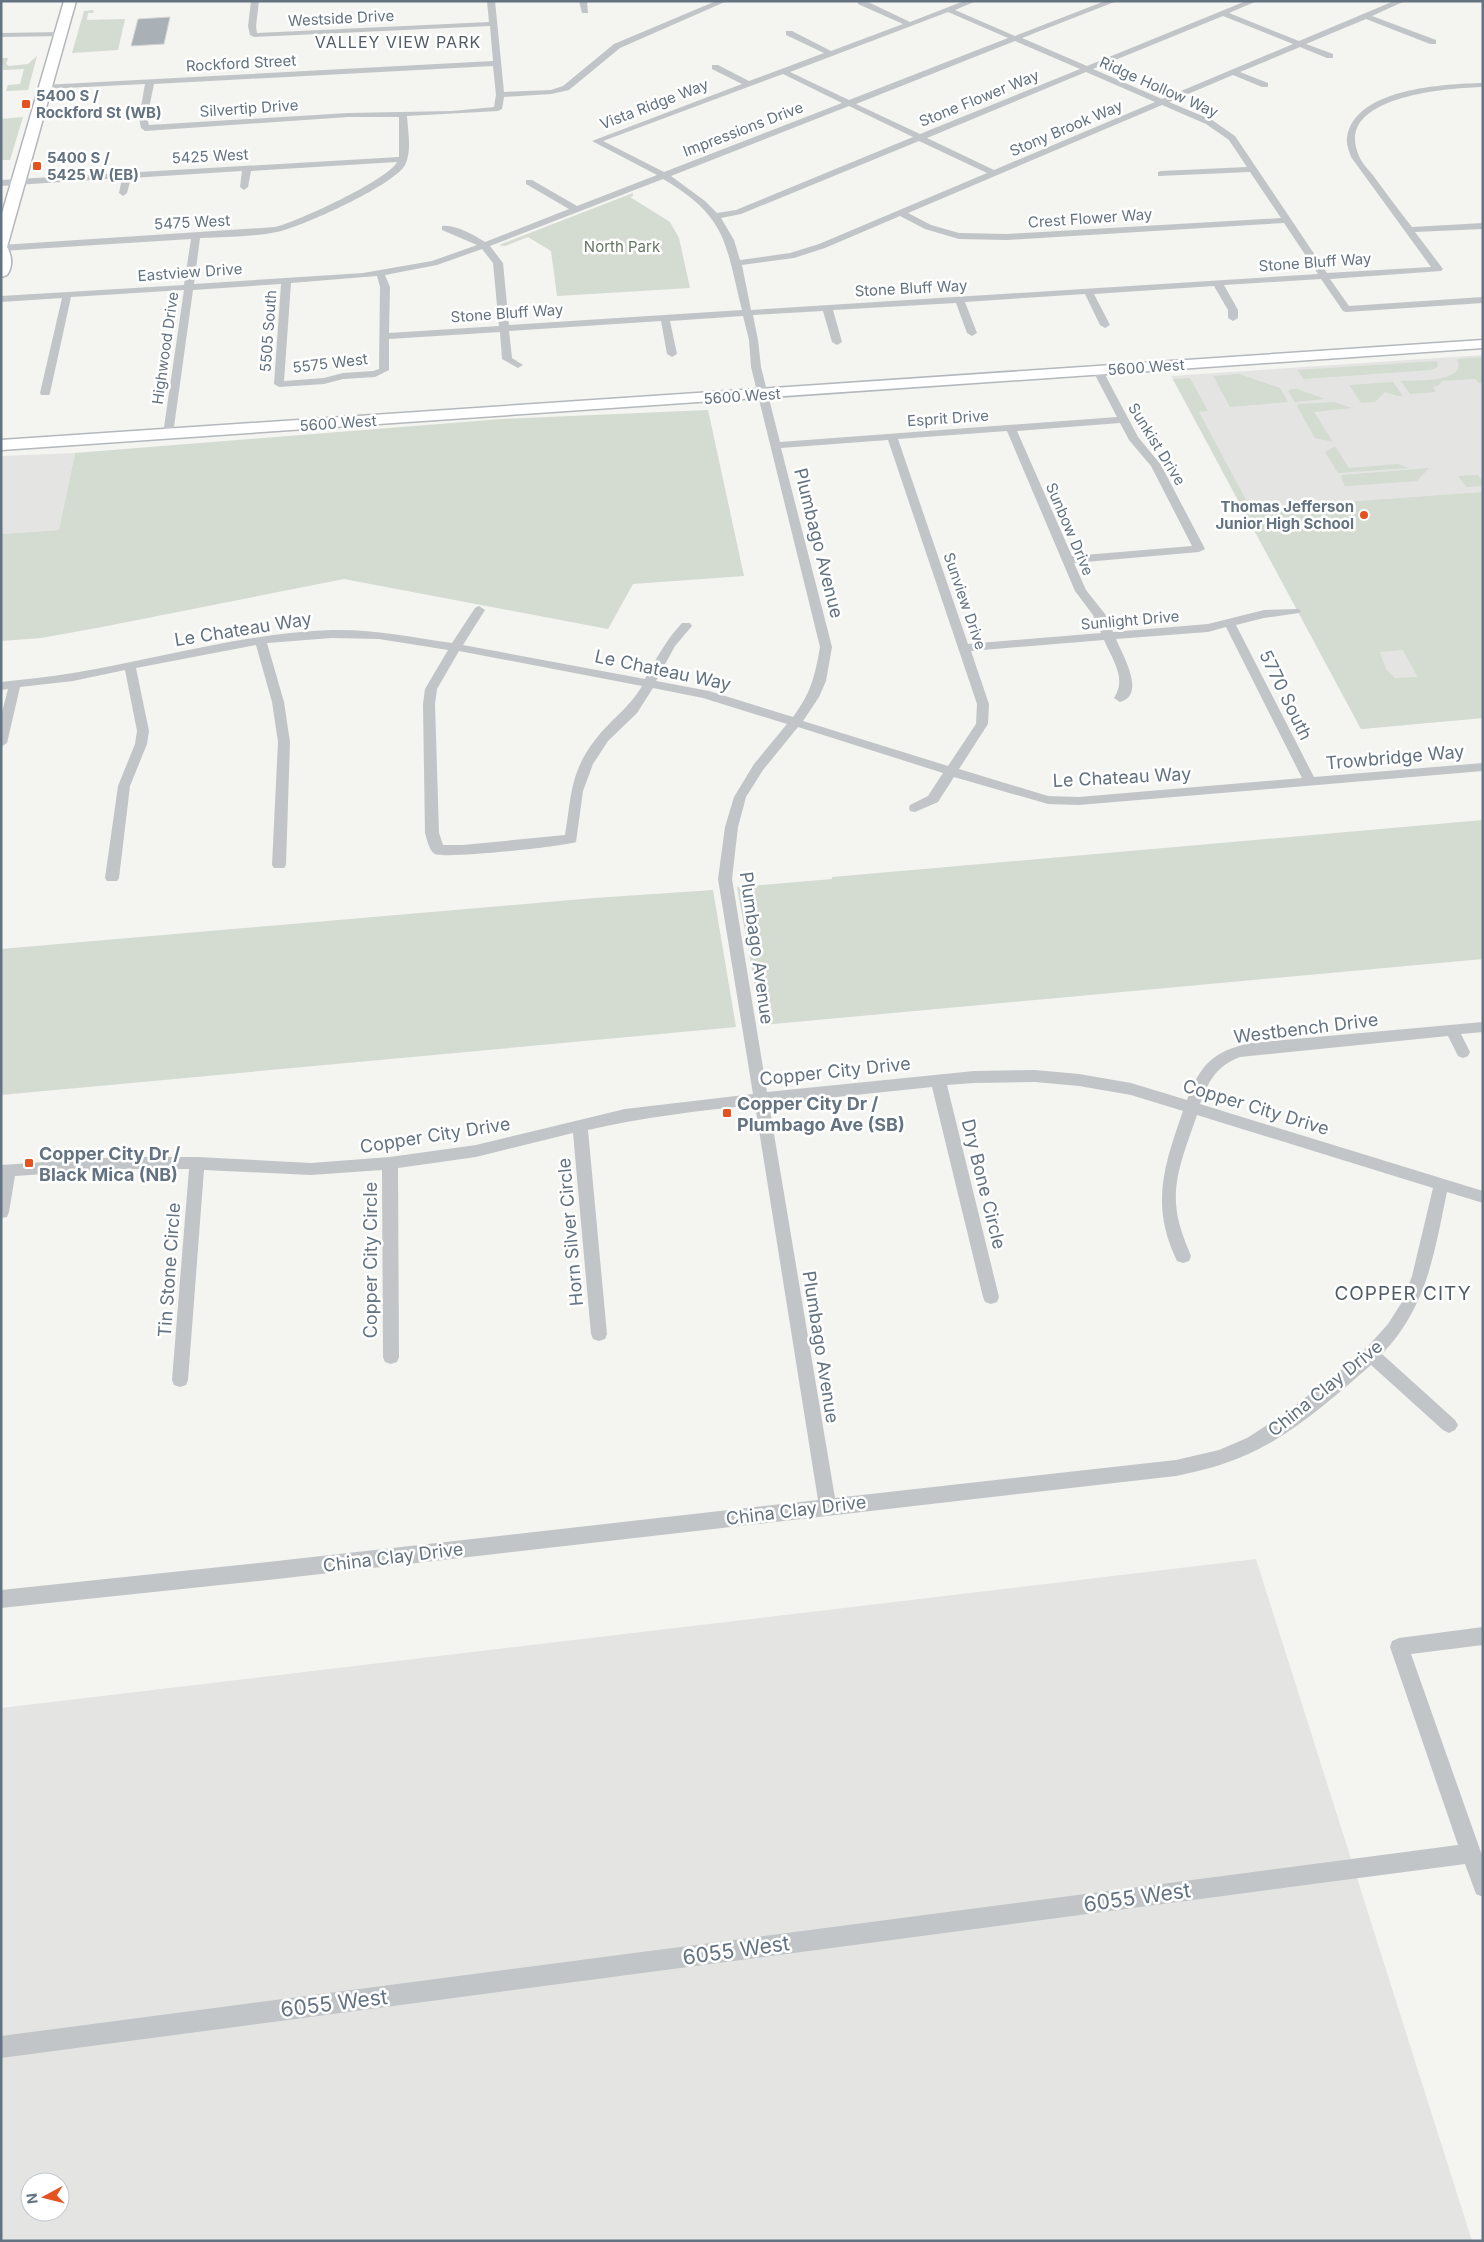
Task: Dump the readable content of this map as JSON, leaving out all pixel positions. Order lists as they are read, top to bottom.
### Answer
{
  "streets": {
    "main road": ["5600 West"],
    "street": [
      "Westside Drive",
      "Rockford Street",
      "Ridge Hollow Way",
      "Stone Flower Way",
      "Vista Ridge Way",
      "Silvertip Drive",
      "Stony Brook Way",
      "Impressions Drive",
      "5425 West",
      "Crest Flower Way",
      "5475 West",
      "Stone Bluff Way",
      "Eastview Drive",
      "5505 South",
      "Highwood Drive",
      "5575 West",
      "Esprit Drive",
      "Sunkist Drive",
      "Sunbow Drive",
      "Plumbago Avenue",
      "Sunview Drive",
      "Sunlight Drive",
      "Le Chateau Way",
      "5770 South",
      "Trowbridge Way",
      "Westbench Drive",
      "Copper City Drive",
      "Dry Bone Circle",
      "Horn Silver Circle",
      "Copper City Circle",
      "Tin Stone Circle",
      "China Clay Drive",
      "6055 West"
    ]
  },
  "crossings": [
    ["Rockford Street", "Silvertip Drive"],
    ["Ridge Hollow Way", "Stone Flower Way"],
    ["Ridge Hollow Way", "Vista Ridge Way"],
    ["Ridge Hollow Way", "Stony Brook Way"],
    ["Ridge Hollow Way", "Impressions Drive"],
    ["Ridge Hollow Way", "Crest Flower Way"],
    ["Ridge Hollow Way", "Stone Bluff Way"],
    ["Stone Flower Way", "Vista Ridge Way"],
    ["Vista Ridge Way", "Stony Brook Way"],
    ["Vista Ridge Way", "Impressions Drive"],
    ["Vista Ridge Way", "Stone Bluff Way"],
    ["Vista Ridge Way", "5600 West"],
    ["Vista Ridge Way", "Plumbago Avenue"],
    ["Stony Brook Way", "Crest Flower Way"],
    ["Impressions Drive", "Eastview Drive"],
    ["5425 West", "5475 West"],
    ["5475 West", "Highwood Drive"],
    ["Stone Bluff Way", "5575 West"],
    ["Eastview Drive", "5505 South"],
    ["Eastview Drive", "Highwood Drive"],
    ["5505 South", "5575 West"],
    ["Highwood Drive", "5600 West"],
    ["5600 West", "Sunkist Drive"],
    ["5600 West", "Plumbago Avenue"],
    ["Esprit Drive", "Sunkist Drive"],
    ["Esprit Drive", "Sunbow Drive"],
    ["Esprit Drive", "Plumbago Avenue"],
    ["Esprit Drive", "Sunview Drive"],
    ["Sunkist Drive", "Sunbow Drive"],
    ["Sunbow Drive", "Sunlight Drive"],
    ["Plumbago Avenue", "Le Chateau Way"],
    ["Plumbago Avenue", "Copper City Drive"],
    ["Plumbago Avenue", "China Clay Drive"],
    ["Sunview Drive", "Sunlight Drive"],
    ["Sunview Drive", "Le Chateau Way"],
    ["Sunlight Drive", "5770 South"],
    ["Le Chateau Way", "5770 South"],
    ["Le Chateau Way", "Trowbridge Way"],
    ["5770 South", "Trowbridge Way"],
    ["Westbench Drive", "Copper City Drive"],
    ["Copper City Drive", "Dry Bone Circle"],
    ["Copper City Drive", "Horn Silver Circle"],
    ["Copper City Drive", "Copper City Circle"],
    ["Copper City Drive", "Tin Stone Circle"],
    ["Copper City Drive", "China Clay Drive"]
  ],
  "districts": ["VALLEY VIEW PARK", "COPPER CITY"],
  "parks": ["North Park"],
  "places": {
    "transit": [
      "5400 S / Rockford St (WB)",
      "5400 S / 5425 W (EB)",
      "Copper City Dr / Plumbago Ave (SB)",
      "Copper City Dr / Black Mica (NB)"
    ],
    "other": ["Thomas Jefferson Junior High School"]
  },
  "north": "left"
}
